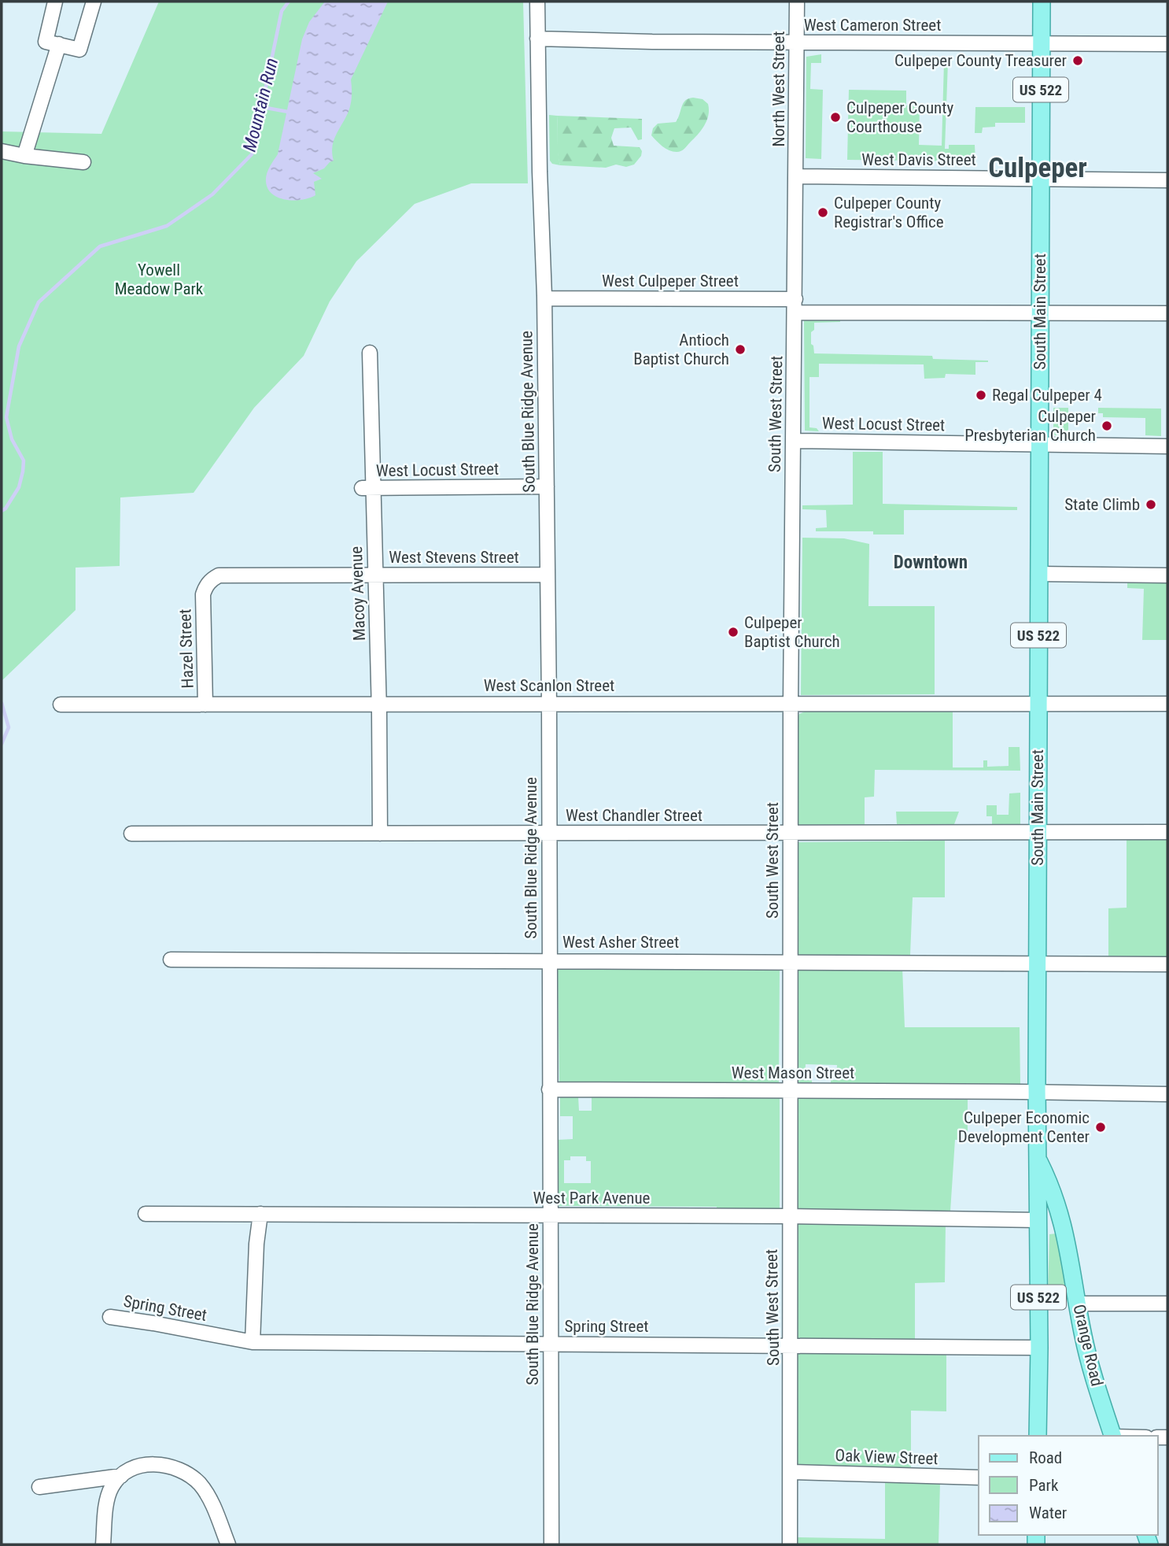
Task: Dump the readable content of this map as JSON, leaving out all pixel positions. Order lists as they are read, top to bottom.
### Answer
{
  "streets": {
    "main road": ["US 522", "South Main Street", "Orange Road"],
    "street": [
      "West Cameron Street",
      "North West Street",
      "West Davis Street",
      "West Culpeper Street",
      "South Blue Ridge Avenue",
      "South West Street",
      "West Locust Street",
      "West Stevens Street",
      "Macoy Avenue",
      "Hazel Street",
      "West Scanlon Street",
      "West Chandler Street",
      "West Asher Street",
      "West Mason Street",
      "West Park Avenue",
      "Spring Street",
      "Oak View Street"
    ]
  },
  "crossings": [
    ["West Cameron Street", "North West Street"],
    ["West Cameron Street", "US 522"],
    ["West Cameron Street", "South Blue Ridge Avenue"],
    ["North West Street", "West Davis Street"],
    ["North West Street", "South West Street"],
    ["US 522", "West Davis Street"],
    ["US 522", "South Main Street"],
    ["West Davis Street", "South Main Street"],
    ["West Davis Street", "South West Street"],
    ["West Culpeper Street", "South Main Street"],
    ["West Culpeper Street", "South Blue Ridge Avenue"],
    ["West Culpeper Street", "South West Street"],
    ["South Main Street", "West Locust Street"],
    ["South Main Street", "West Scanlon Street"],
    ["South Main Street", "West Chandler Street"],
    ["South Main Street", "West Asher Street"],
    ["South Main Street", "West Mason Street"],
    ["South Main Street", "West Park Avenue"],
    ["South Main Street", "Spring Street"],
    ["South Main Street", "Orange Road"],
    ["South Blue Ridge Avenue", "West Locust Street"],
    ["South Blue Ridge Avenue", "West Stevens Street"],
    ["South Blue Ridge Avenue", "West Scanlon Street"],
    ["South Blue Ridge Avenue", "West Chandler Street"],
    ["South Blue Ridge Avenue", "West Asher Street"],
    ["South Blue Ridge Avenue", "West Mason Street"],
    ["South Blue Ridge Avenue", "West Park Avenue"],
    ["South Blue Ridge Avenue", "Spring Street"],
    ["South West Street", "West Locust Street"],
    ["South West Street", "West Scanlon Street"],
    ["South West Street", "West Chandler Street"],
    ["South West Street", "West Asher Street"],
    ["South West Street", "West Mason Street"],
    ["South West Street", "West Park Avenue"],
    ["South West Street", "Spring Street"],
    ["South West Street", "Oak View Street"],
    ["West Locust Street", "Macoy Avenue"],
    ["West Stevens Street", "Macoy Avenue"],
    ["West Stevens Street", "Hazel Street"],
    ["Macoy Avenue", "West Scanlon Street"],
    ["Macoy Avenue", "West Chandler Street"],
    ["Hazel Street", "West Scanlon Street"]
  ],
  "districts": ["Culpeper", "Downtown"],
  "water": ["Mountain Run"],
  "parks": ["Yowell Meadow Park"],
  "places": [
    "Culpeper County Treasurer",
    "Culpeper County Courthouse",
    "Culpeper County Registrar's Office",
    "Antioch Baptist Church",
    "Regal Culpeper 4",
    "Culpeper Presbyterian Church",
    "State Climb",
    "Culpeper Baptist Church",
    "Culpeper Economic Development Center"
  ],
  "legend": ["Road", "Park", "Water"]
}
